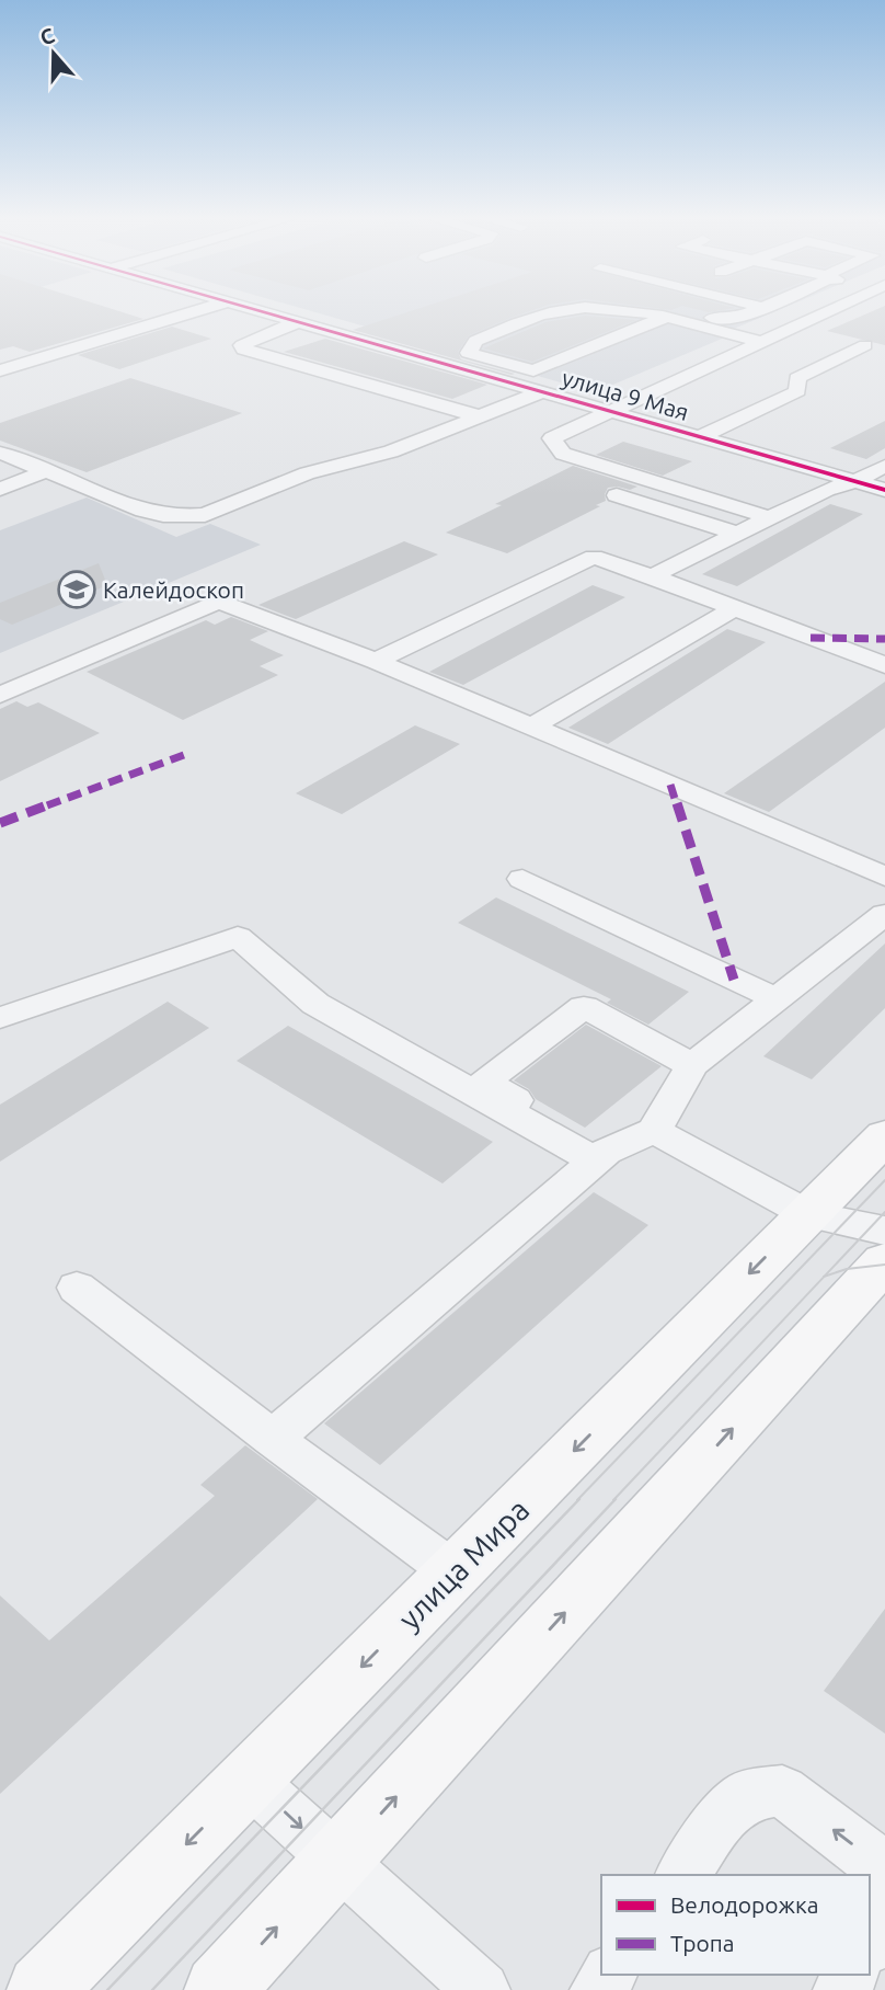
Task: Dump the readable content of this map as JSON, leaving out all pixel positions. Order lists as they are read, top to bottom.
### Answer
{
  "streets": {
    "main road": ["улица Мира"],
    "street": ["улица 9 Мая"]
  },
  "places": {
    "school or university": ["Калейдоскоп"]
  },
  "legend": ["Велодорожка", "Тропа"],
  "north": "top"
}
